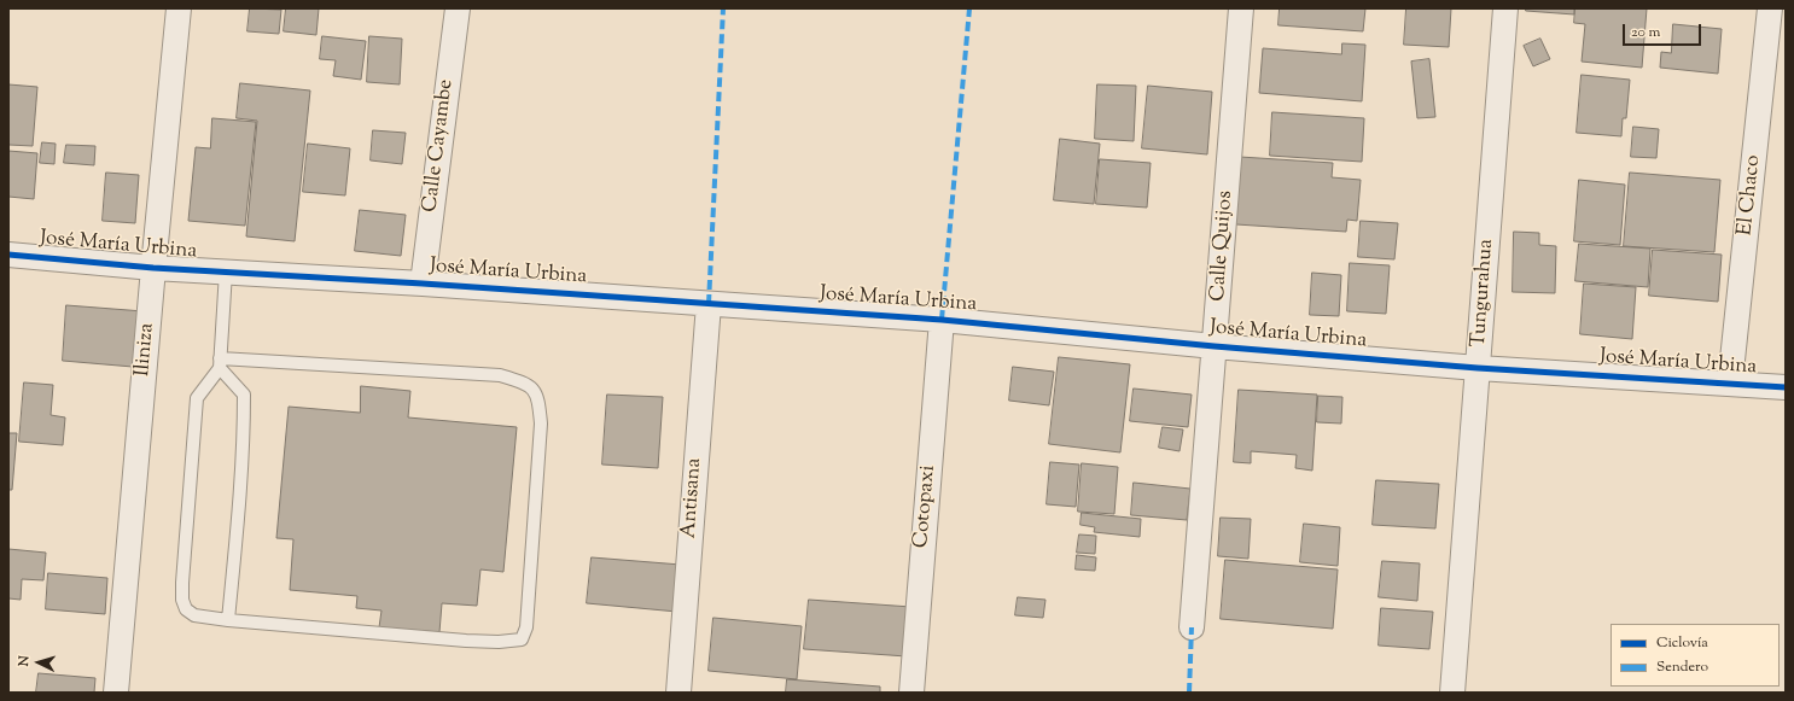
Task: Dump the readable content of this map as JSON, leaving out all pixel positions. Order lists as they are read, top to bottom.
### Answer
{
  "streets": {
    "street": [
      "Calle Cayambe",
      "El Chaco",
      "José María Urbina",
      "Calle Quijos",
      "Tungurahua",
      "Iliniza",
      "Antisana",
      "Cotopaxi"
    ]
  },
  "crossings": [
    ["Calle Cayambe", "José María Urbina"],
    ["El Chaco", "José María Urbina"],
    ["José María Urbina", "Calle Quijos"],
    ["José María Urbina", "Tungurahua"],
    ["José María Urbina", "Iliniza"],
    ["José María Urbina", "Antisana"],
    ["José María Urbina", "Cotopaxi"]
  ],
  "legend": ["Ciclovía", "Sendero"],
  "scale_bar": "20 m",
  "north": "left"
}
